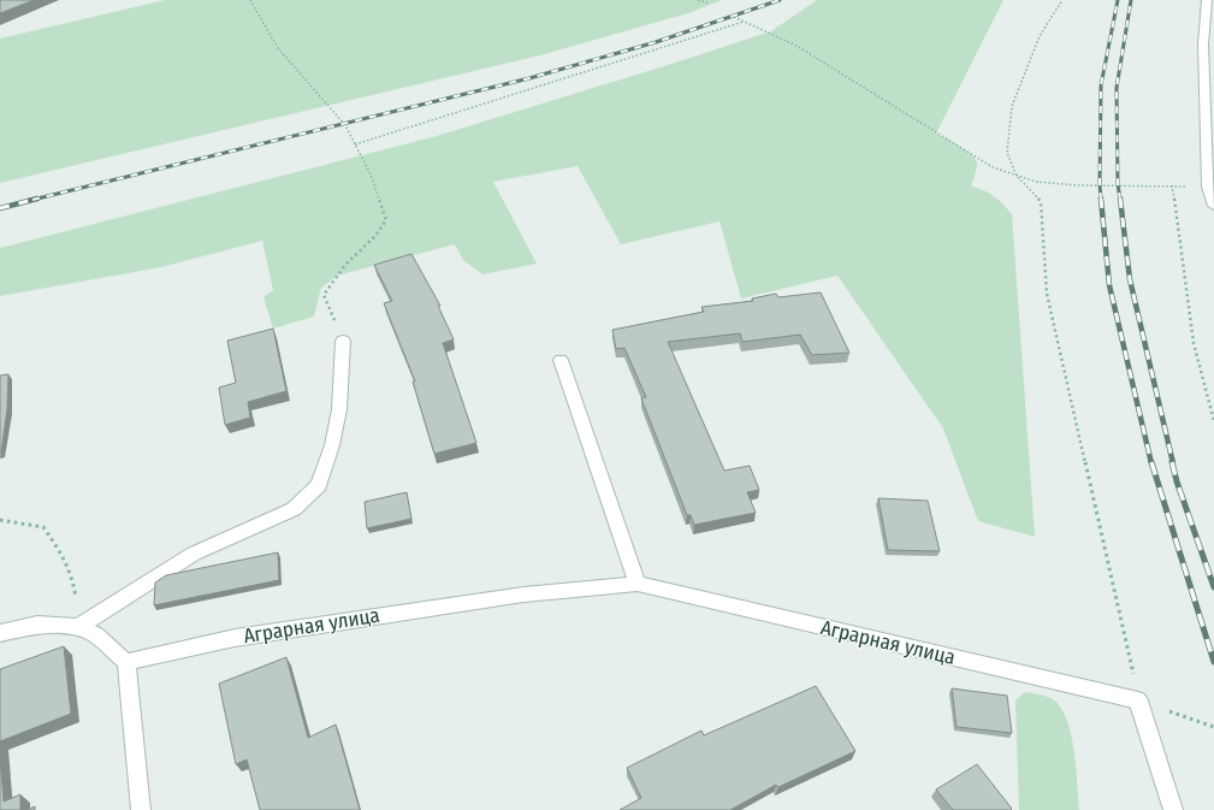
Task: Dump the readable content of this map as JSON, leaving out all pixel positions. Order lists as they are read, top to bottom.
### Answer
{
  "streets": {
    "street": ["Аграрная улица"]
  }
}
